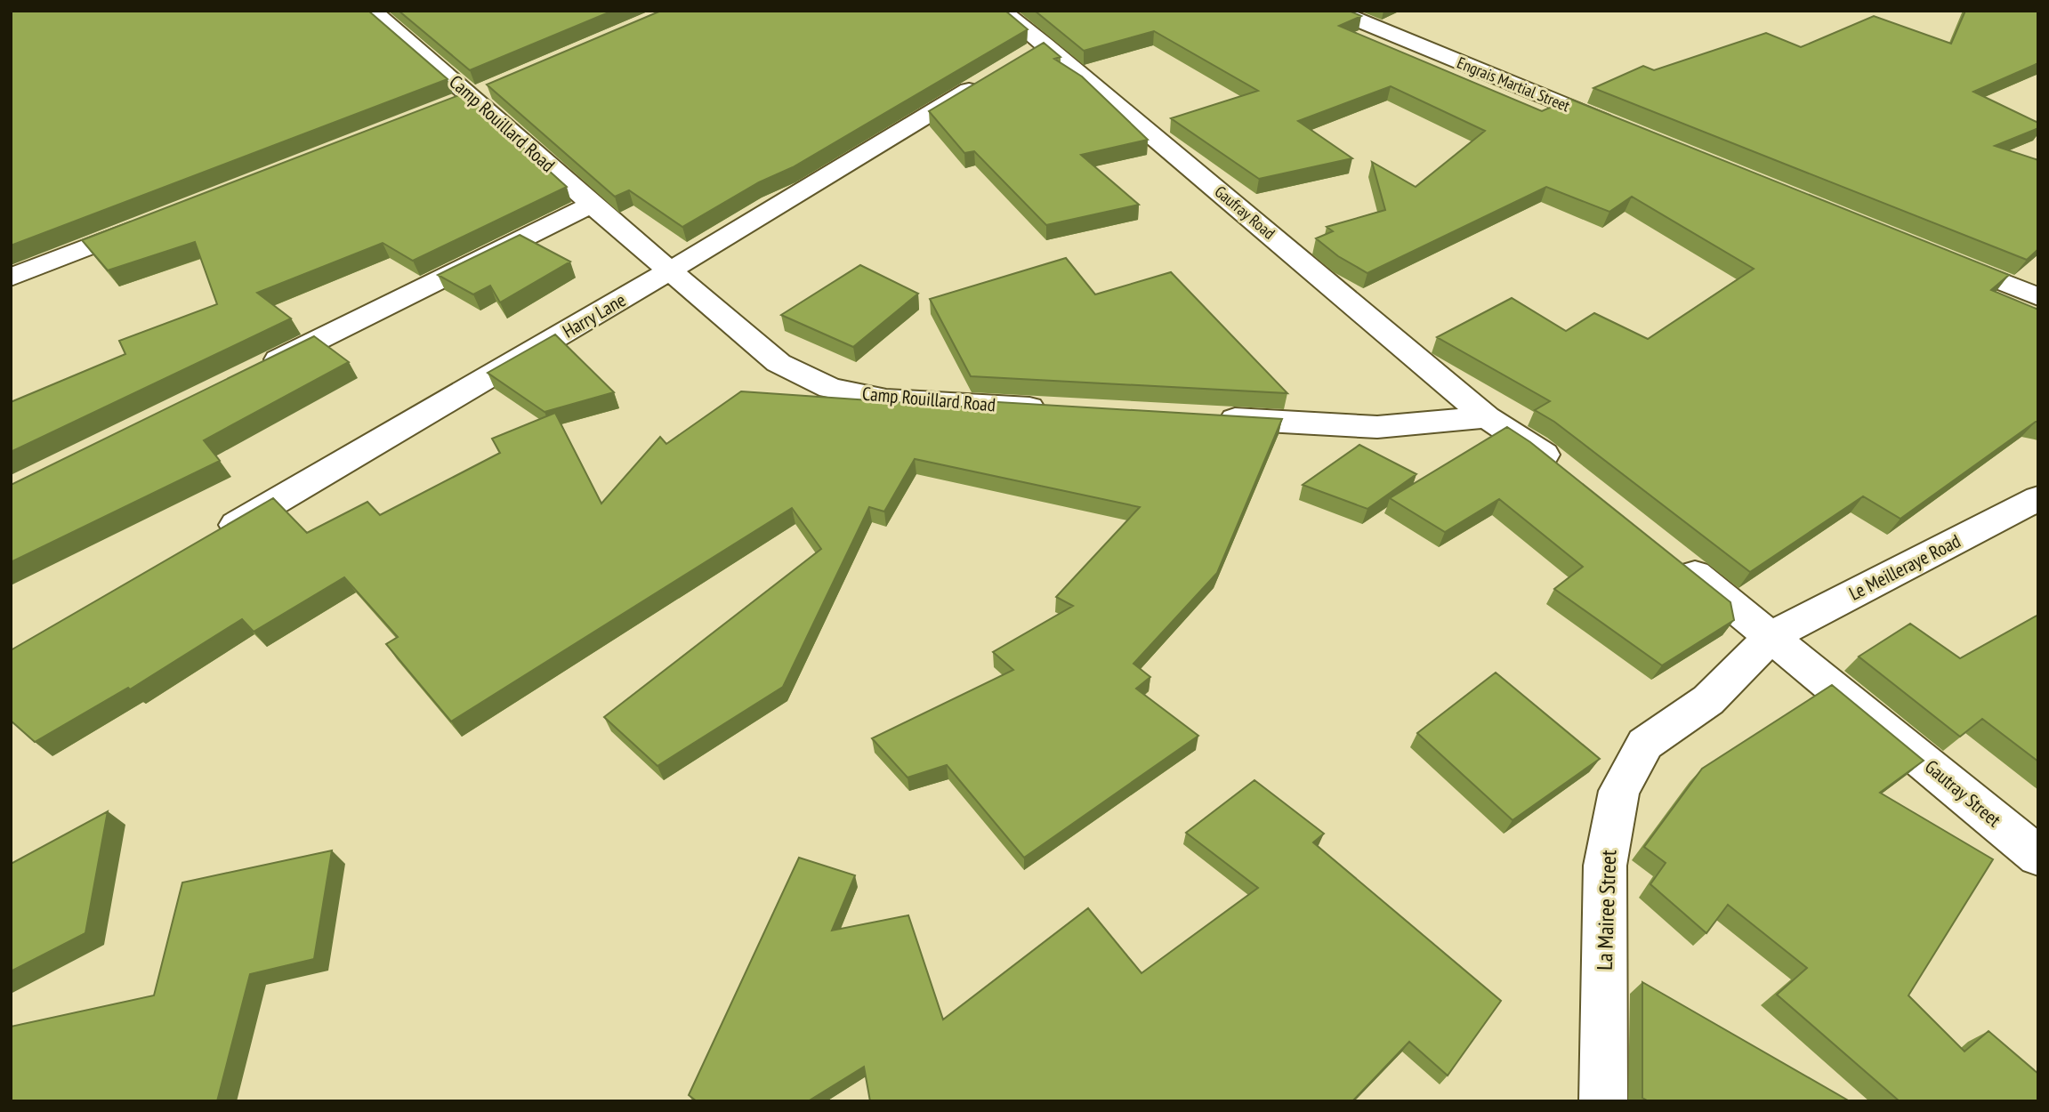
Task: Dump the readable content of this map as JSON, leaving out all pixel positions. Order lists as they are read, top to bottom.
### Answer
{
  "streets": {
    "street": [
      "Engrais Martial Street",
      "Camp Rouillard Road",
      "Gaufray Road",
      "Harry Lane",
      "Le Meilleraye Road",
      "Gautray Street",
      "La Mairee Street"
    ]
  },
  "crossings": [
    ["Camp Rouillard Road", "Harry Lane"],
    ["Le Meilleraye Road", "Gautray Street"],
    ["Le Meilleraye Road", "La Mairee Street"],
    ["Gautray Street", "La Mairee Street"]
  ]
}
